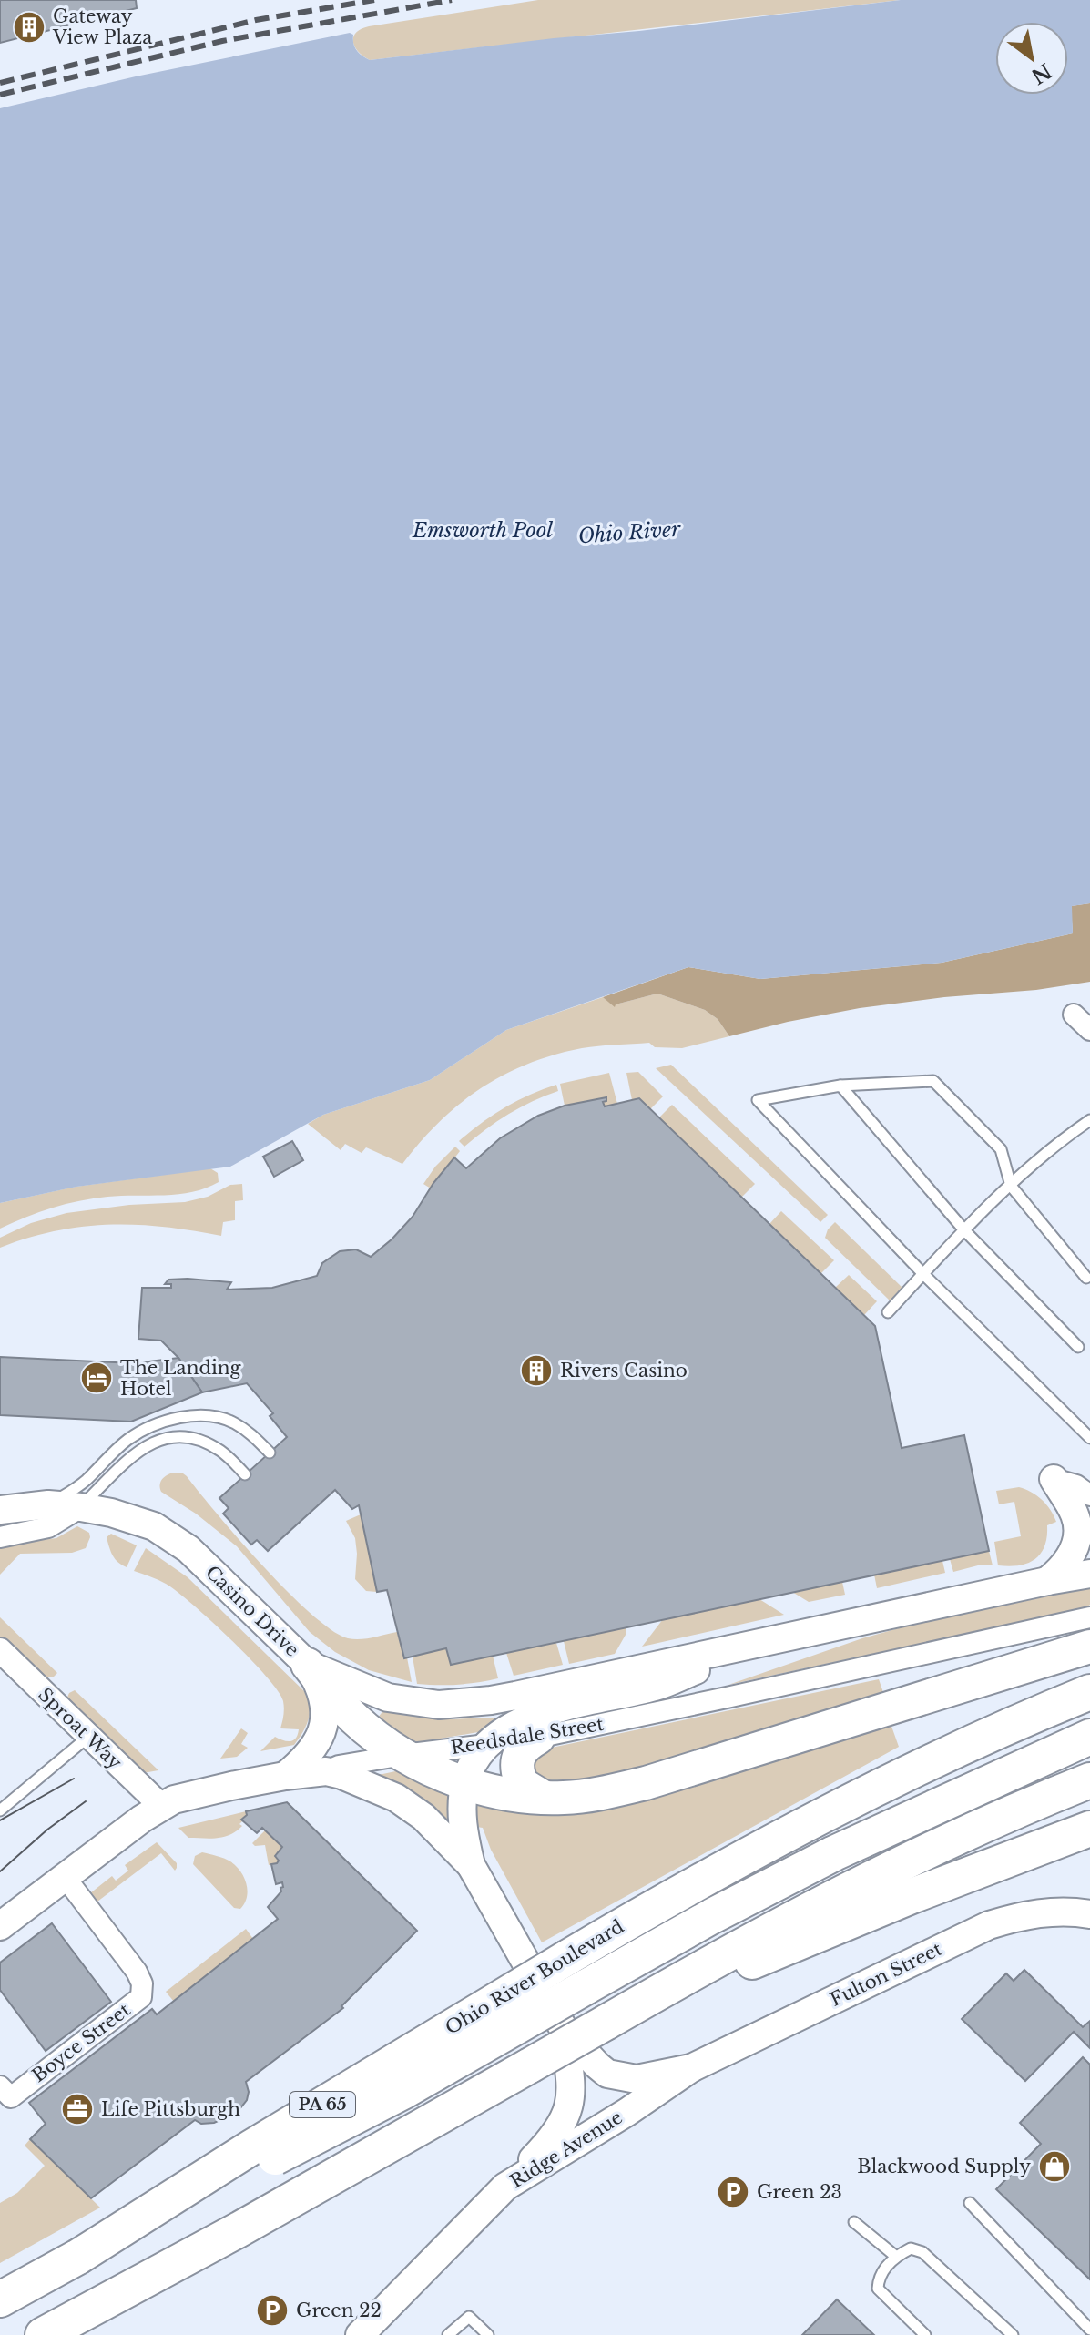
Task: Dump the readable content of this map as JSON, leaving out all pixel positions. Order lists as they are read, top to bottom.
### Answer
{
  "streets": {
    "highway": ["Ohio River Boulevard", "PA 65"],
    "main road": [
      "Casino Drive",
      "Reedsdale Street",
      "Fulton Street",
      "Ridge Avenue"
    ],
    "street": ["Sproat Way", "Boyce Street"]
  },
  "crossings": [
    ["Sproat Way", "Reedsdale Street"],
    ["Reedsdale Street", "Boyce Street"],
    ["Fulton Street", "Ridge Avenue"]
  ],
  "water": ["Emsworth Pool", "Ohio River"],
  "places": {
    "building": ["Gateway View Plaza", "Rivers Casino"],
    "hotel": ["The Landing Hotel"],
    "office": ["Life Pittsburgh"],
    "shop": ["Blackwood Supply"],
    "parking": ["Green 23", "Green 22"]
  },
  "north": "bottom right"
}
